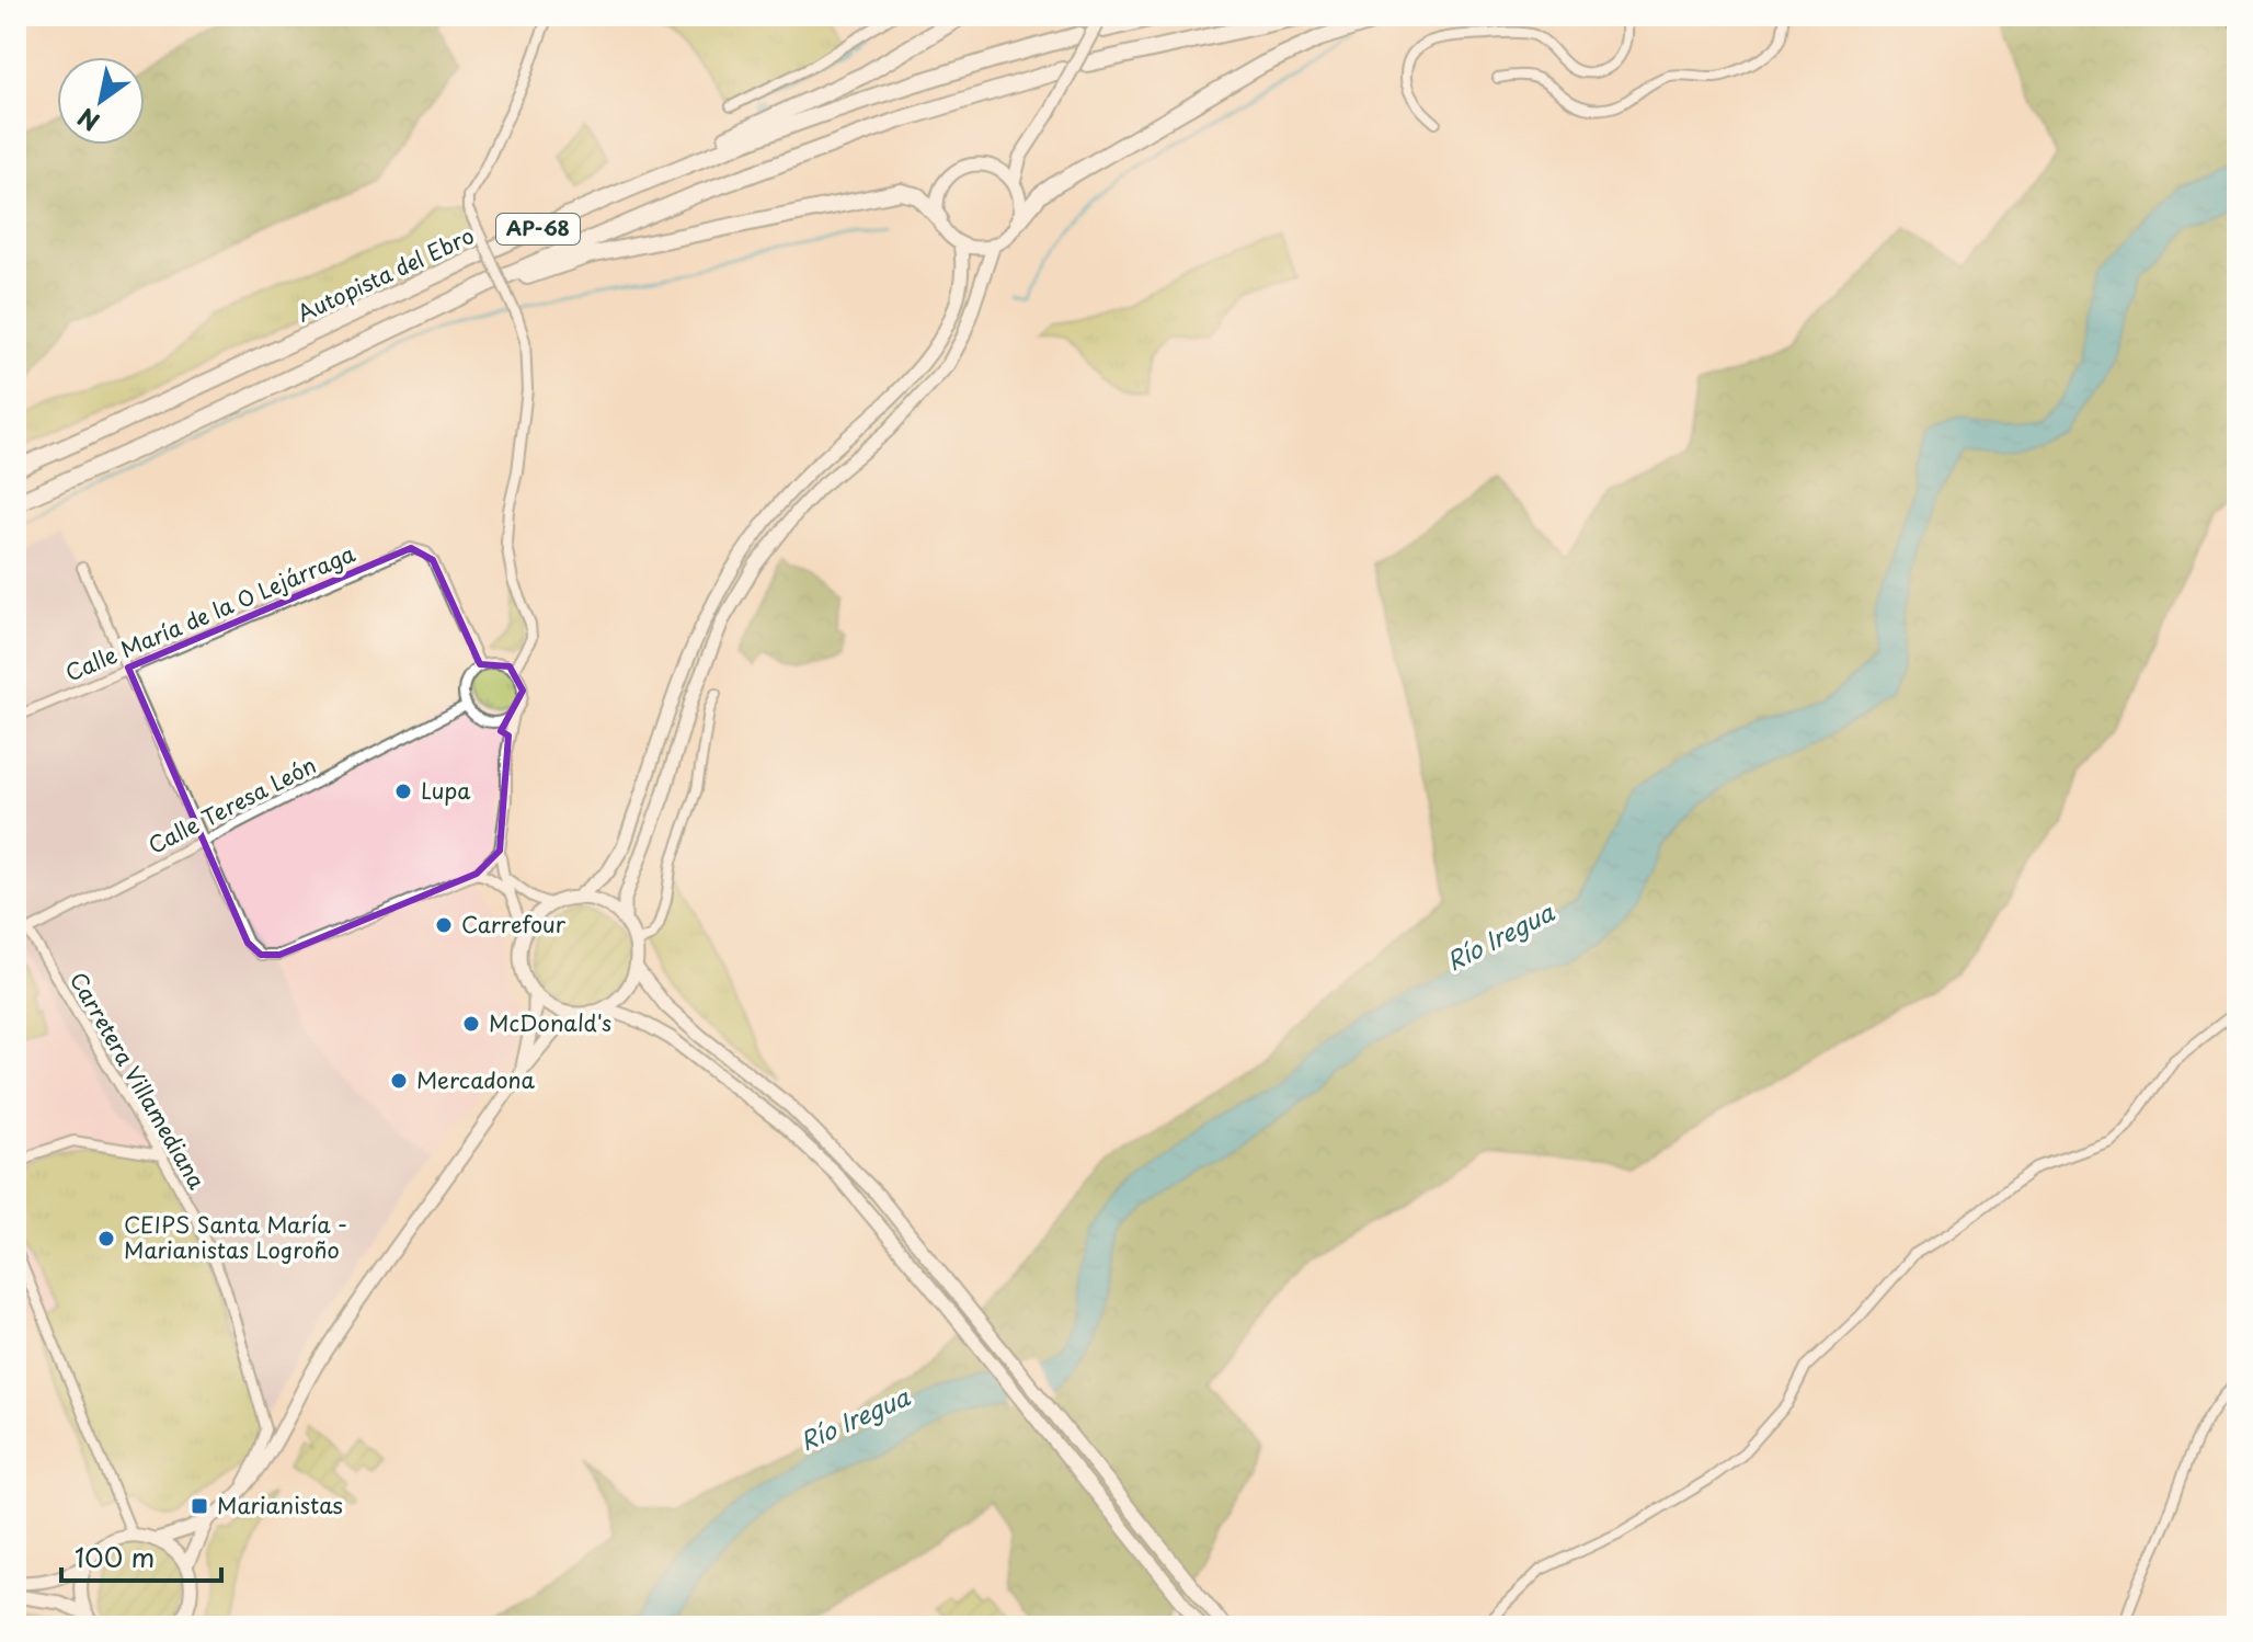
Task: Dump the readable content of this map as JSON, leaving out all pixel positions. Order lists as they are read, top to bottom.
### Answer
{
  "streets": {
    "highway": ["AP-68", "Autopista del Ebro"],
    "street": ["Calle María de la O Lejárraga", "Calle Teresa León", "Carretera Villamediana"]
  },
  "crossings": [
    ["Calle María de la O Lejárraga", "Calle Teresa León"],
    ["Calle Teresa León", "Carretera Villamediana"]
  ],
  "water": ["Río Iregua"],
  "places": {
    "other": [
      "Lupa",
      "Carrefour",
      "McDonald's",
      "Mercadona",
      "CEIPS Santa María - Marianistas Logroño"
    ],
    "transit": ["Marianistas"]
  },
  "scale_bar": "100 m",
  "north": "bottom left"
}
